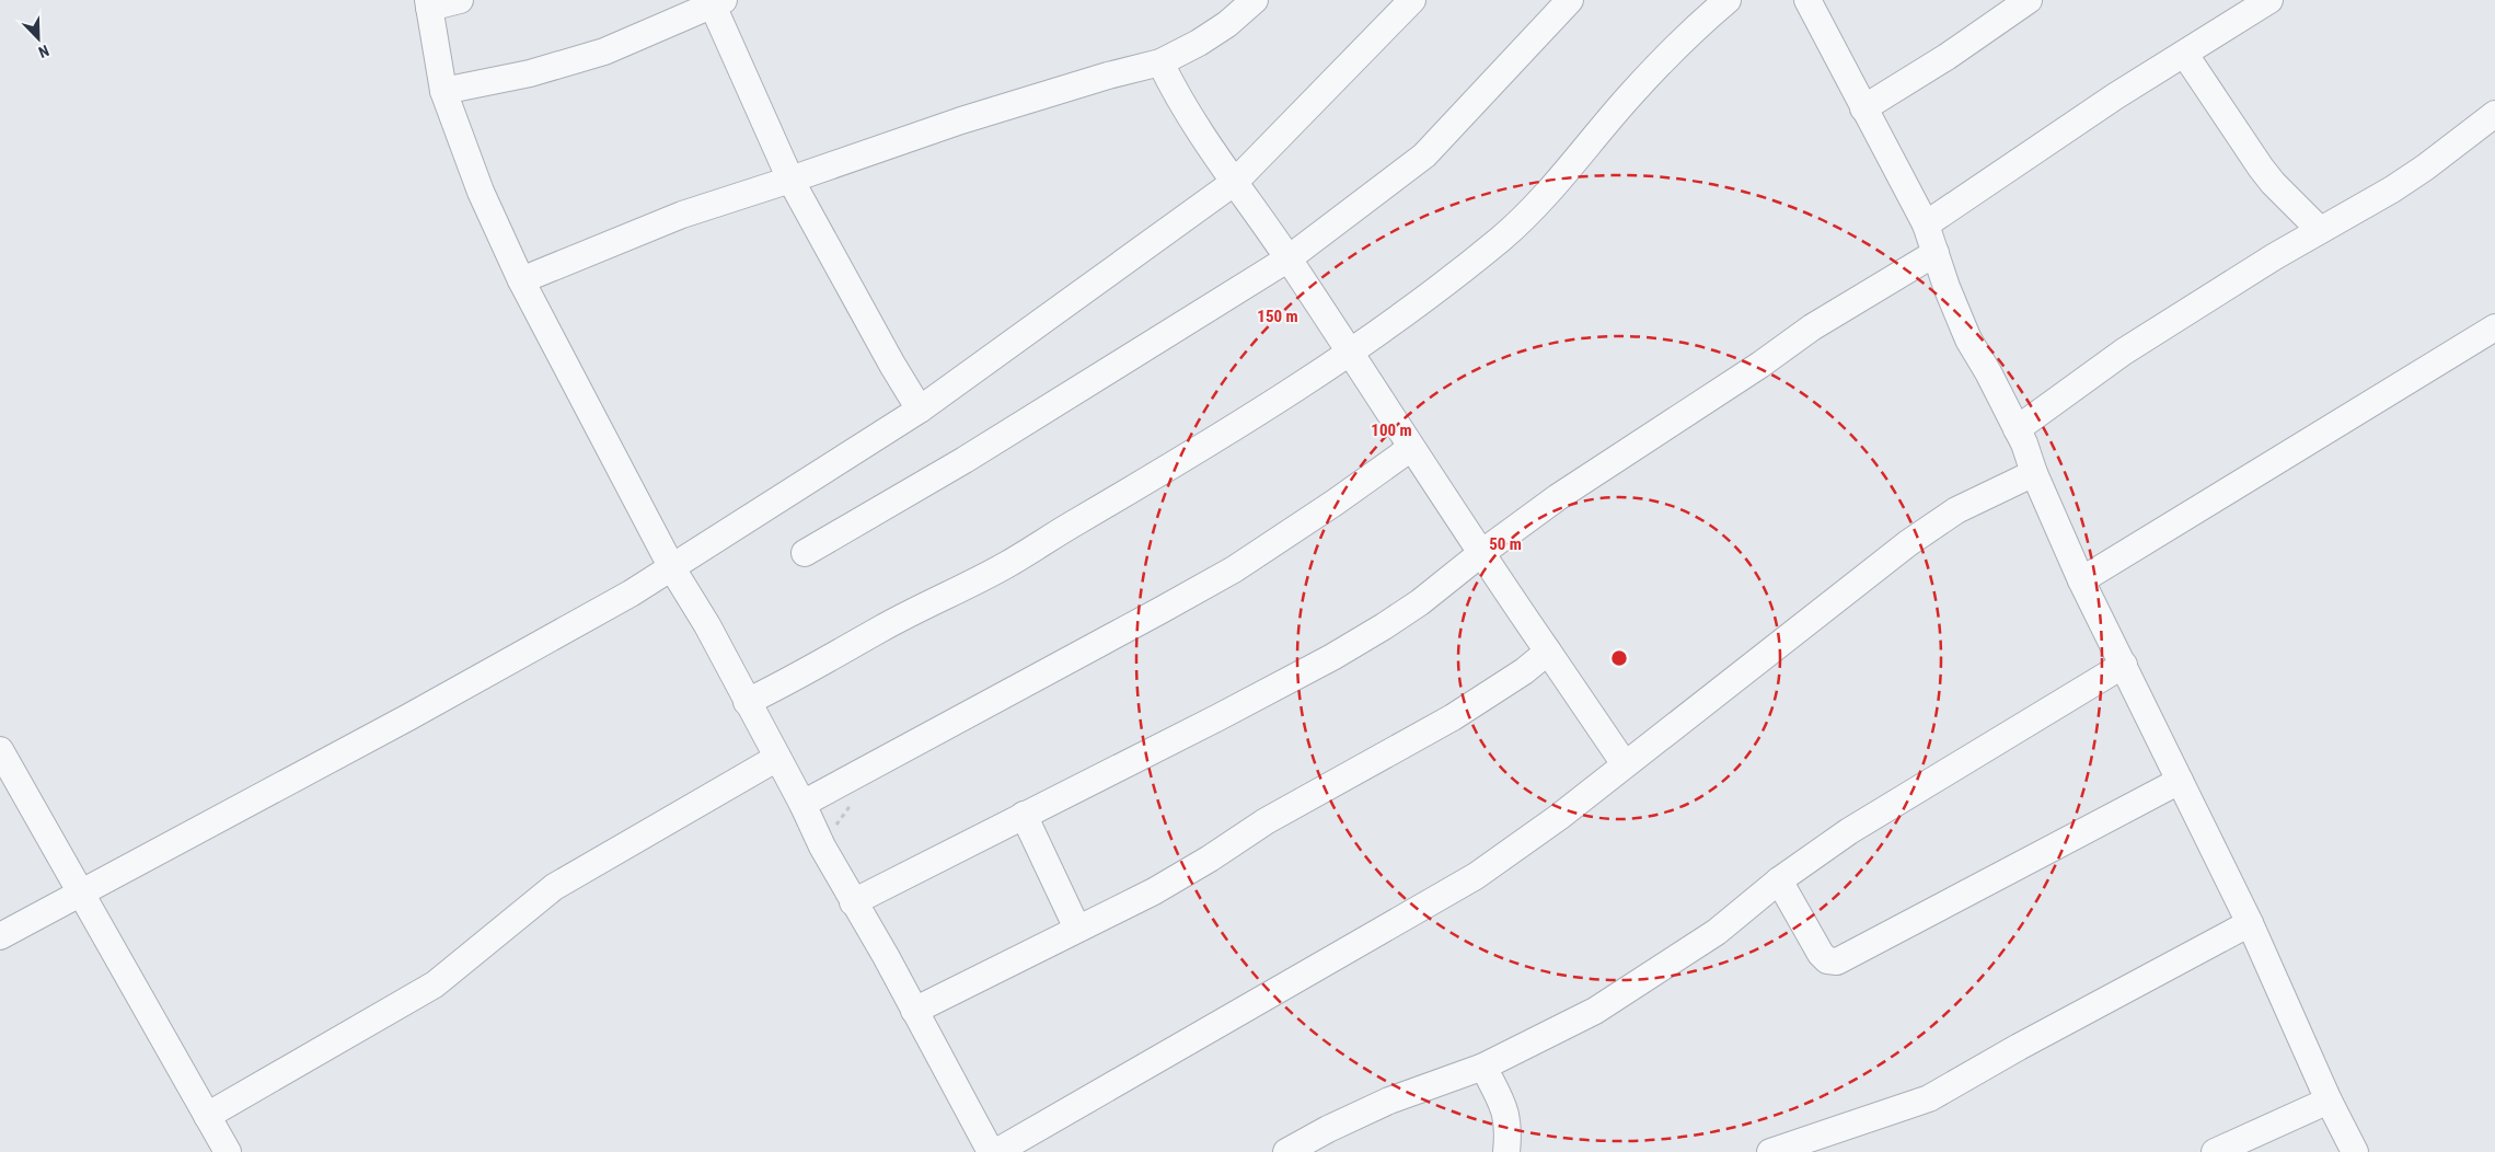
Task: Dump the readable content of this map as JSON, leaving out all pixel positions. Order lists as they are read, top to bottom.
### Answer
{
  "north": "bottom right",
  "rings": ["150 m", "100 m", "50 m"]
}
